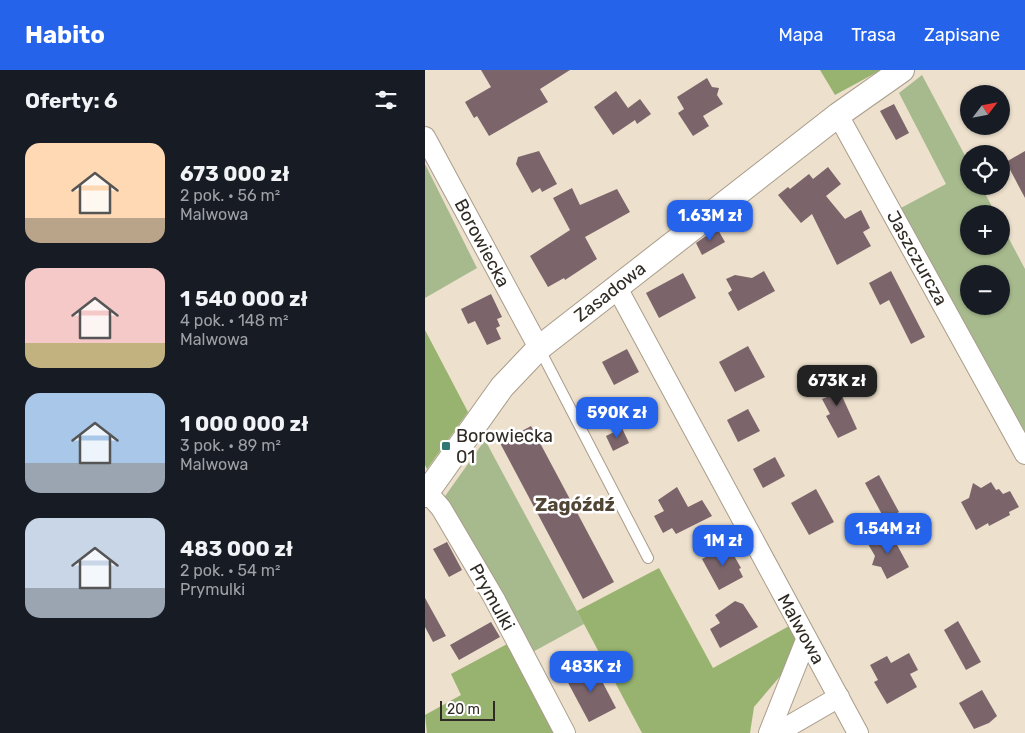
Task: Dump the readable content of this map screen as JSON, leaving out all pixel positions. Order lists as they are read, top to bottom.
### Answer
{
  "streets": {
    "street": [
      "Borowiecka",
      "Jaszczurcza",
      "Zasadowa",
      "Prymulki",
      "Malwowa"
    ]
  },
  "crossings": [
    ["Borowiecka", "Zasadowa"],
    ["Jaszczurcza", "Zasadowa"],
    ["Zasadowa", "Prymulki"],
    ["Zasadowa", "Malwowa"]
  ],
  "districts": ["Zagóźdź"],
  "places": {
    "transit": ["Borowiecka 01"]
  },
  "scale_bar": "20 m",
  "north": "top right",
  "page": {
    "header": "Habito",
    "nav": ["Mapa", "Trasa", "Zapisane"],
    "heading": "Oferty: 6",
    "map_buttons": ["+", "−"],
    "list": [
      {
        "name": "673 000 zł",
        "note": "2 pok. · 56 m² · Malwowa"
      },
      {
        "name": "1 540 000 zł",
        "note": "4 pok. · 148 m² · Malwowa"
      },
      {
        "name": "1 000 000 zł",
        "note": "3 pok. · 89 m² · Malwowa"
      },
      {
        "name": "483 000 zł",
        "note": "2 pok. · 54 m² · Prymulki"
      }
    ],
    "price": [
      "1.63M zł",
      "673K zł",
      "590K zł",
      "1.54M zł",
      "1M zł",
      "483K zł"
    ],
    "scale": "20 m"
  }
}
